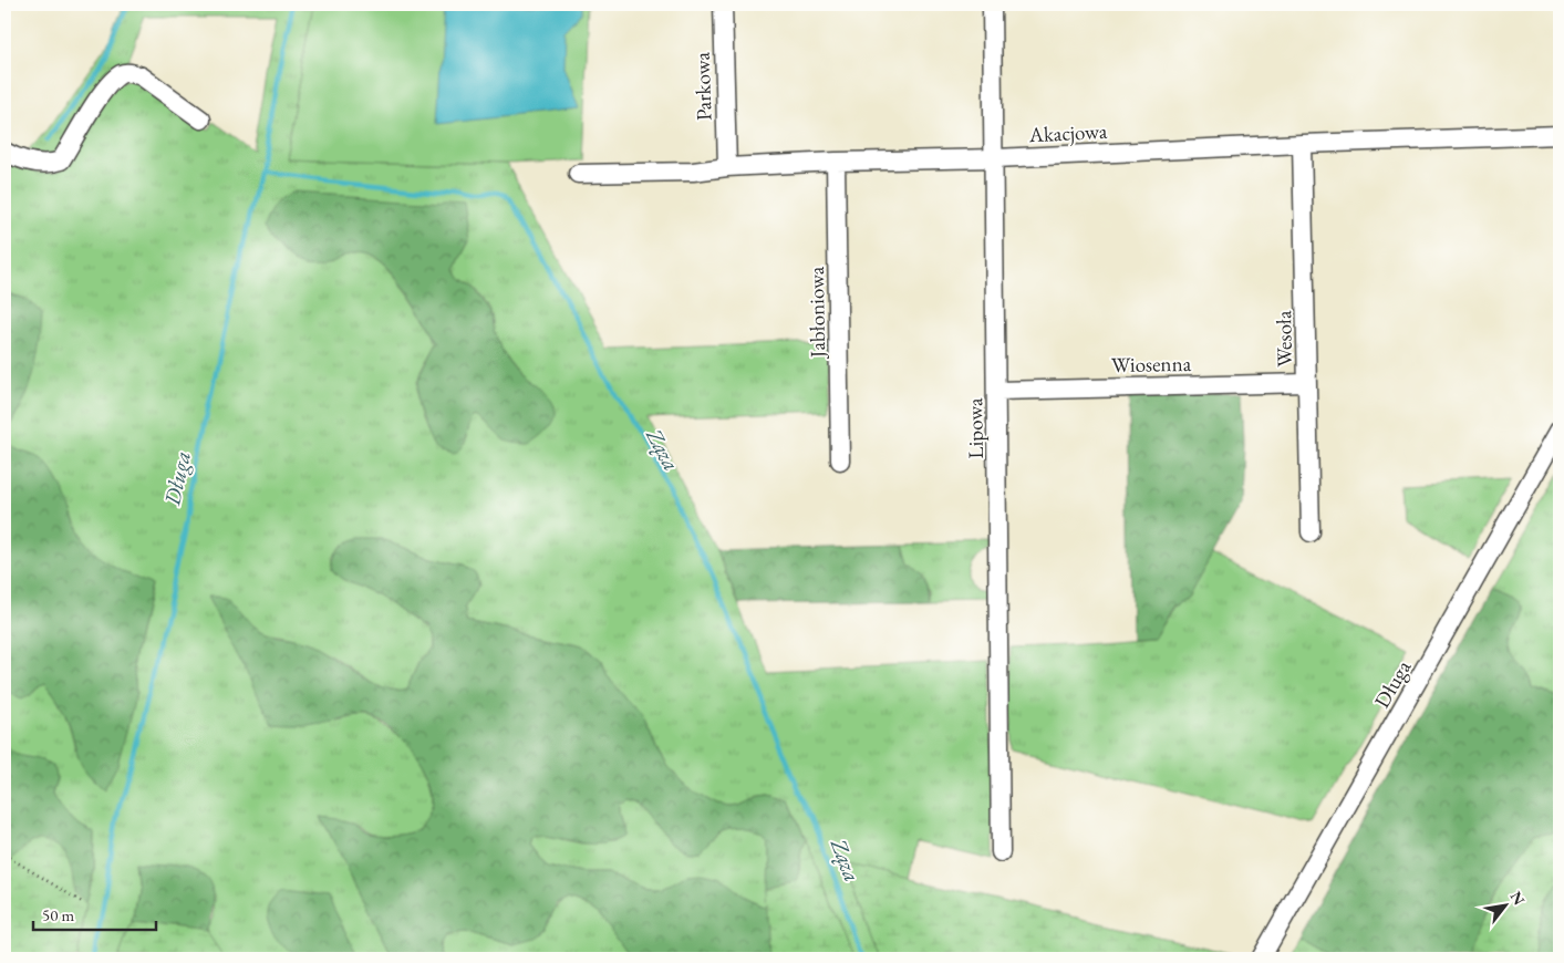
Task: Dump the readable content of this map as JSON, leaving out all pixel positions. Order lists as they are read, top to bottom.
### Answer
{
  "streets": {
    "street": [
      "Parkowa",
      "Akacjowa",
      "Jabłoniowa",
      "Wesoła",
      "Wiosenna",
      "Lipowa",
      "Długa"
    ]
  },
  "crossings": [
    ["Parkowa", "Akacjowa"],
    ["Akacjowa", "Jabłoniowa"],
    ["Akacjowa", "Wesoła"],
    ["Akacjowa", "Lipowa"],
    ["Wesoła", "Wiosenna"],
    ["Wiosenna", "Lipowa"]
  ],
  "water": ["Ząza", "Długa"],
  "scale_bar": "50 m",
  "north": "top right"
}
